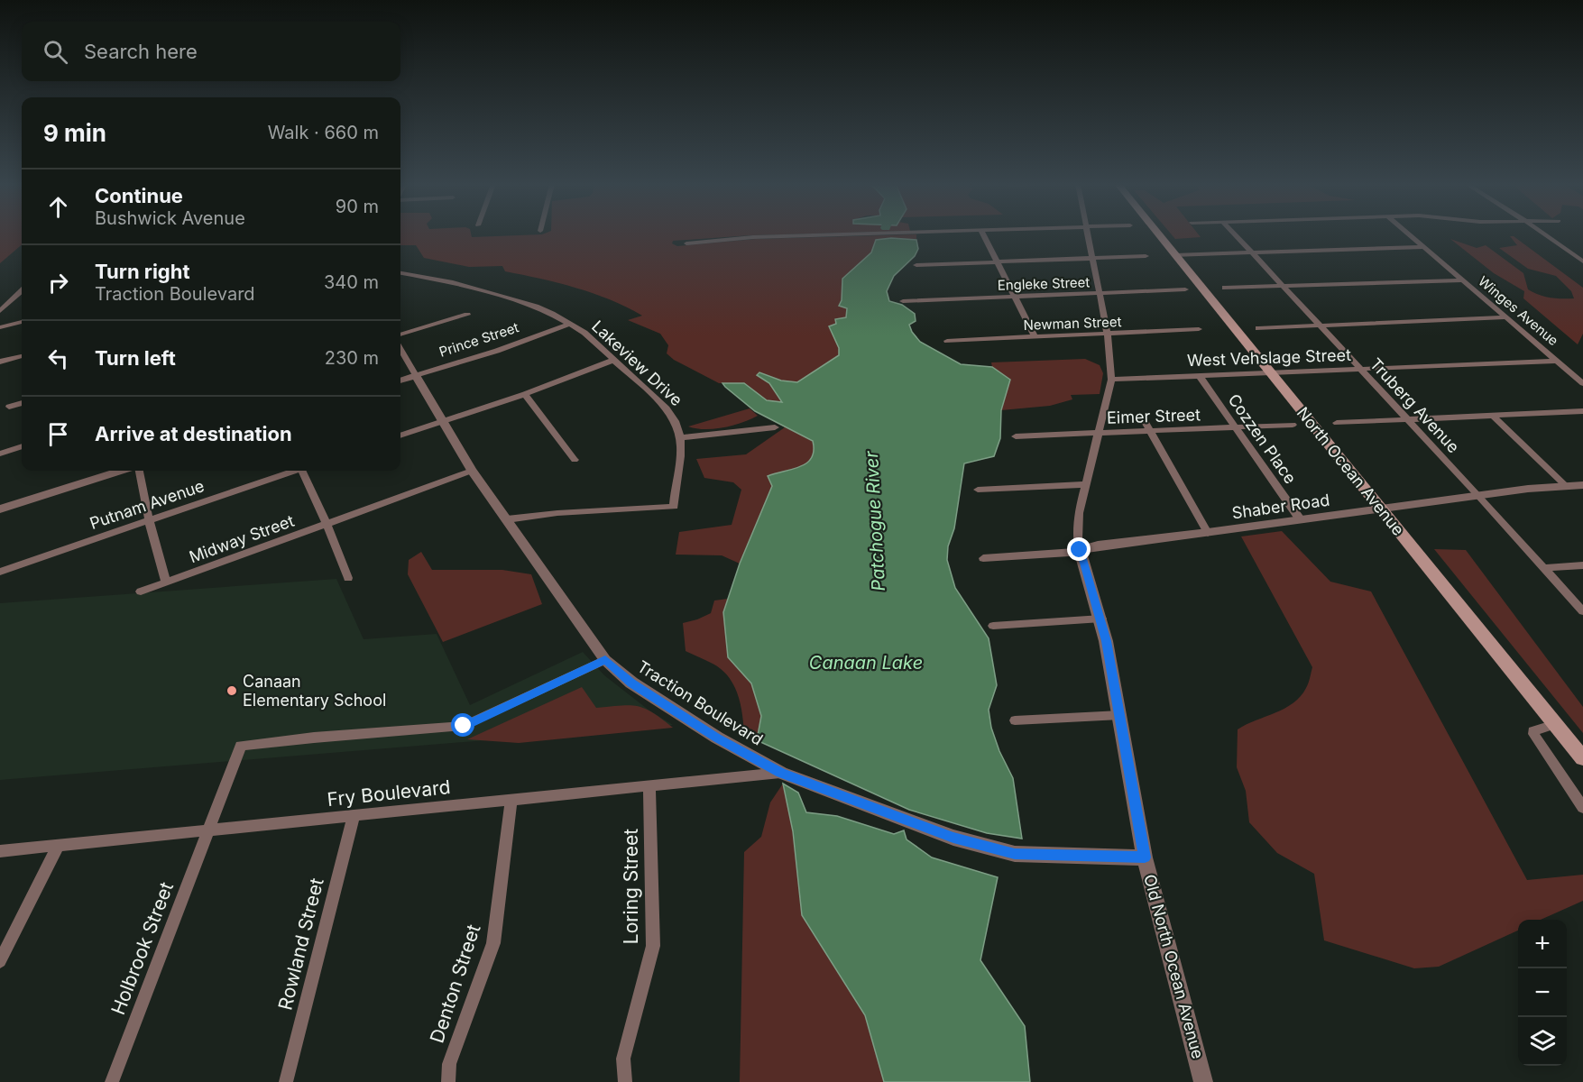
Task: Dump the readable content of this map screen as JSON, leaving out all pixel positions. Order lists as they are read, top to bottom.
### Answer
{
  "streets": {
    "main road": ["North Ocean Avenue"],
    "street": [
      "Engleke Street",
      "Winges Avenue",
      "Newman Street",
      "Prince Street",
      "West Vehslage Street",
      "Lakeview Drive",
      "Truberg Avenue",
      "Eimer Street",
      "Cozzen Place",
      "Putnam Avenue",
      "Shaber Road",
      "Midway Street",
      "Traction Boulevard",
      "Fry Boulevard",
      "Loring Street",
      "Rowland Street",
      "Holbrook Street",
      "Old North Ocean Avenue",
      "Denton Street"
    ]
  },
  "crossings": [
    ["Engleke Street", "Old North Ocean Avenue"],
    ["Winges Avenue", "West Vehslage Street"],
    ["Newman Street", "Old North Ocean Avenue"],
    ["Prince Street", "Lakeview Drive"],
    ["Prince Street", "Traction Boulevard"],
    ["West Vehslage Street", "Truberg Avenue"],
    ["West Vehslage Street", "Cozzen Place"],
    ["West Vehslage Street", "North Ocean Avenue"],
    ["West Vehslage Street", "Old North Ocean Avenue"],
    ["Truberg Avenue", "Shaber Road"],
    ["Eimer Street", "Cozzen Place"],
    ["Eimer Street", "Old North Ocean Avenue"],
    ["Cozzen Place", "Shaber Road"],
    ["North Ocean Avenue", "Shaber Road"],
    ["Shaber Road", "Old North Ocean Avenue"],
    ["Midway Street", "Traction Boulevard"],
    ["Traction Boulevard", "Fry Boulevard"],
    ["Traction Boulevard", "Holbrook Street"],
    ["Traction Boulevard", "Old North Ocean Avenue"],
    ["Fry Boulevard", "Loring Street"],
    ["Fry Boulevard", "Rowland Street"],
    ["Fry Boulevard", "Holbrook Street"],
    ["Fry Boulevard", "Denton Street"]
  ],
  "water": ["Patchogue River", "Canaan Lake"],
  "places": ["Canaan Elementary School"],
  "page": {
    "search": "Search here",
    "heading": ["9 min", "Walk · 660 m"],
    "list": [
      ["Continue", "Bushwick Avenue", "90 m"],
      ["Turn right", "Traction Boulevard", "340 m"],
      ["Turn left", "230 m"],
      "Arrive at destination"
    ],
    "map_buttons": ["+", "−"]
  }
}
